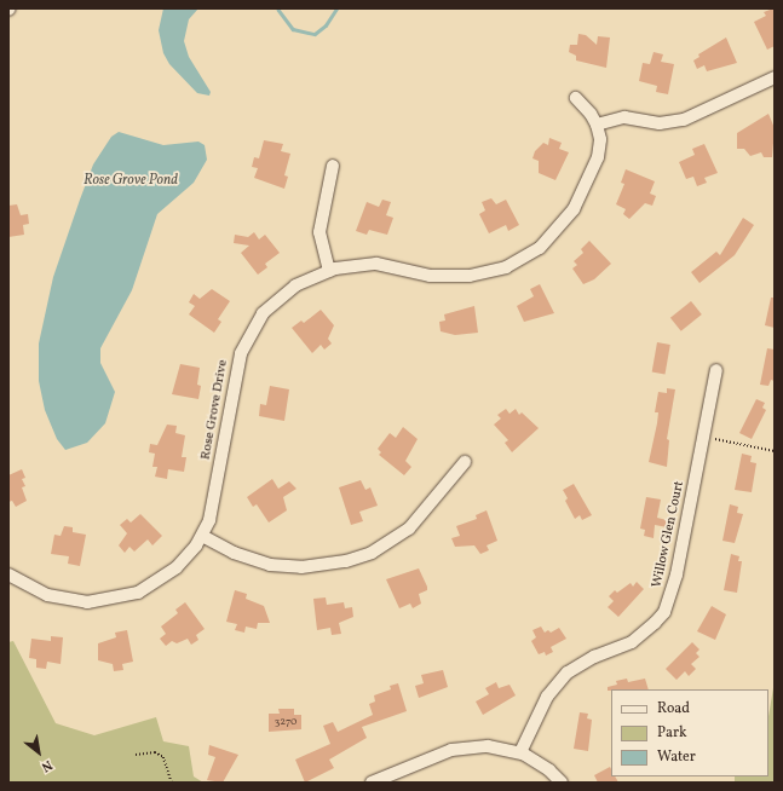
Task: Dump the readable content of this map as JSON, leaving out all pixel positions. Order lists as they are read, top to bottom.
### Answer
{
  "streets": {
    "street": ["Rose Grove Drive", "Willow Glen Court"]
  },
  "water": ["Rose Grove Pond"],
  "house_numbers": ["3270"],
  "legend": ["Road", "Park", "Water"],
  "north": "bottom right"
}
